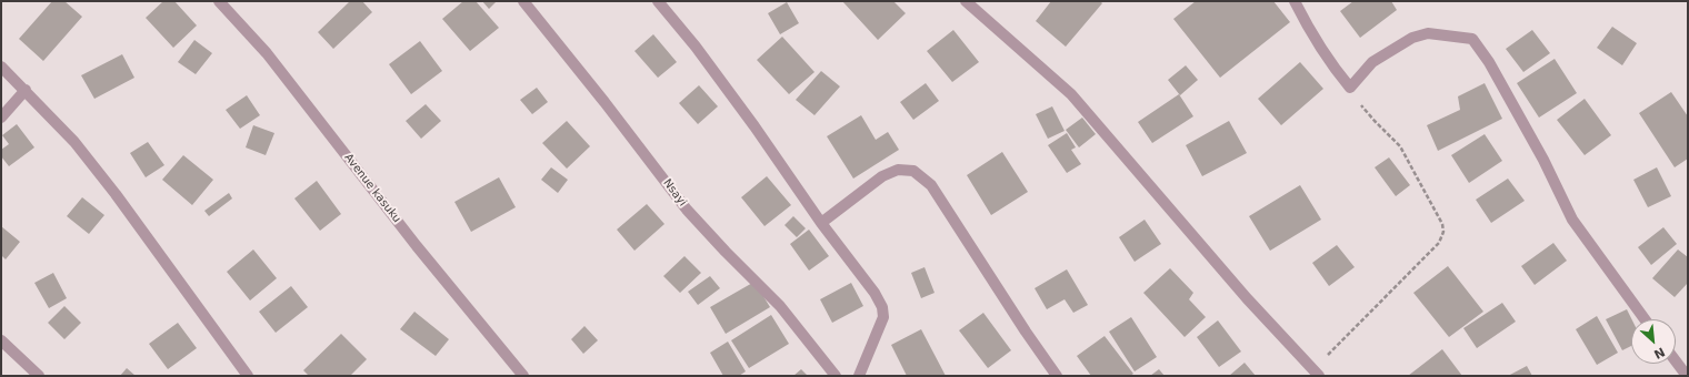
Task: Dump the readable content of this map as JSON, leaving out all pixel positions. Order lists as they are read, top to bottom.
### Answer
{
  "streets": {
    "street": ["Avenue kasuku", "Nsayi"]
  },
  "north": "bottom right"
}
